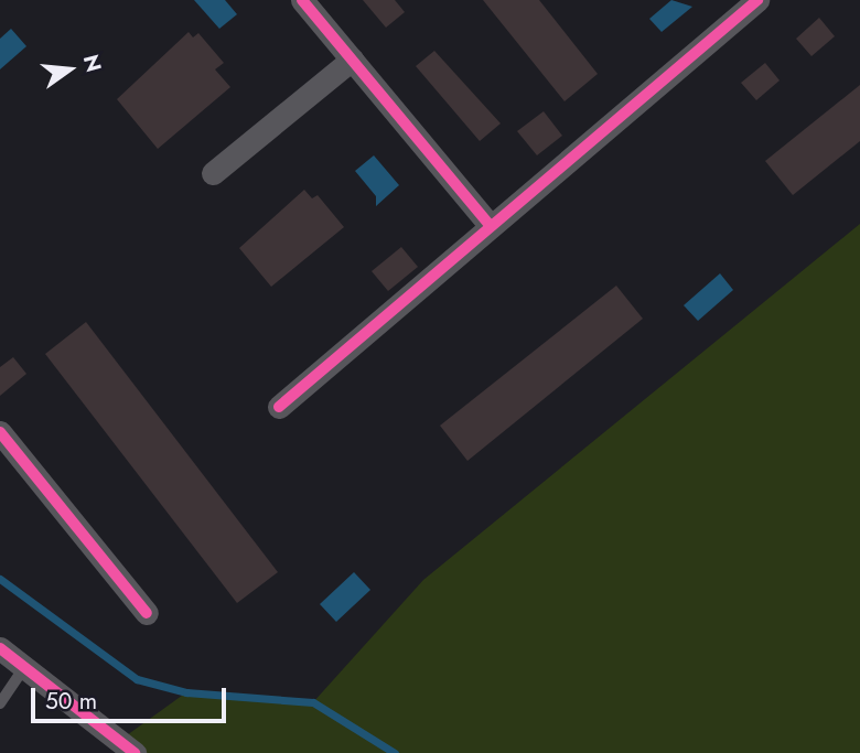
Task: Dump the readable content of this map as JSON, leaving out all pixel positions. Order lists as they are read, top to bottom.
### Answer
{
  "scale_bar": "50 m",
  "north": "right"
}
